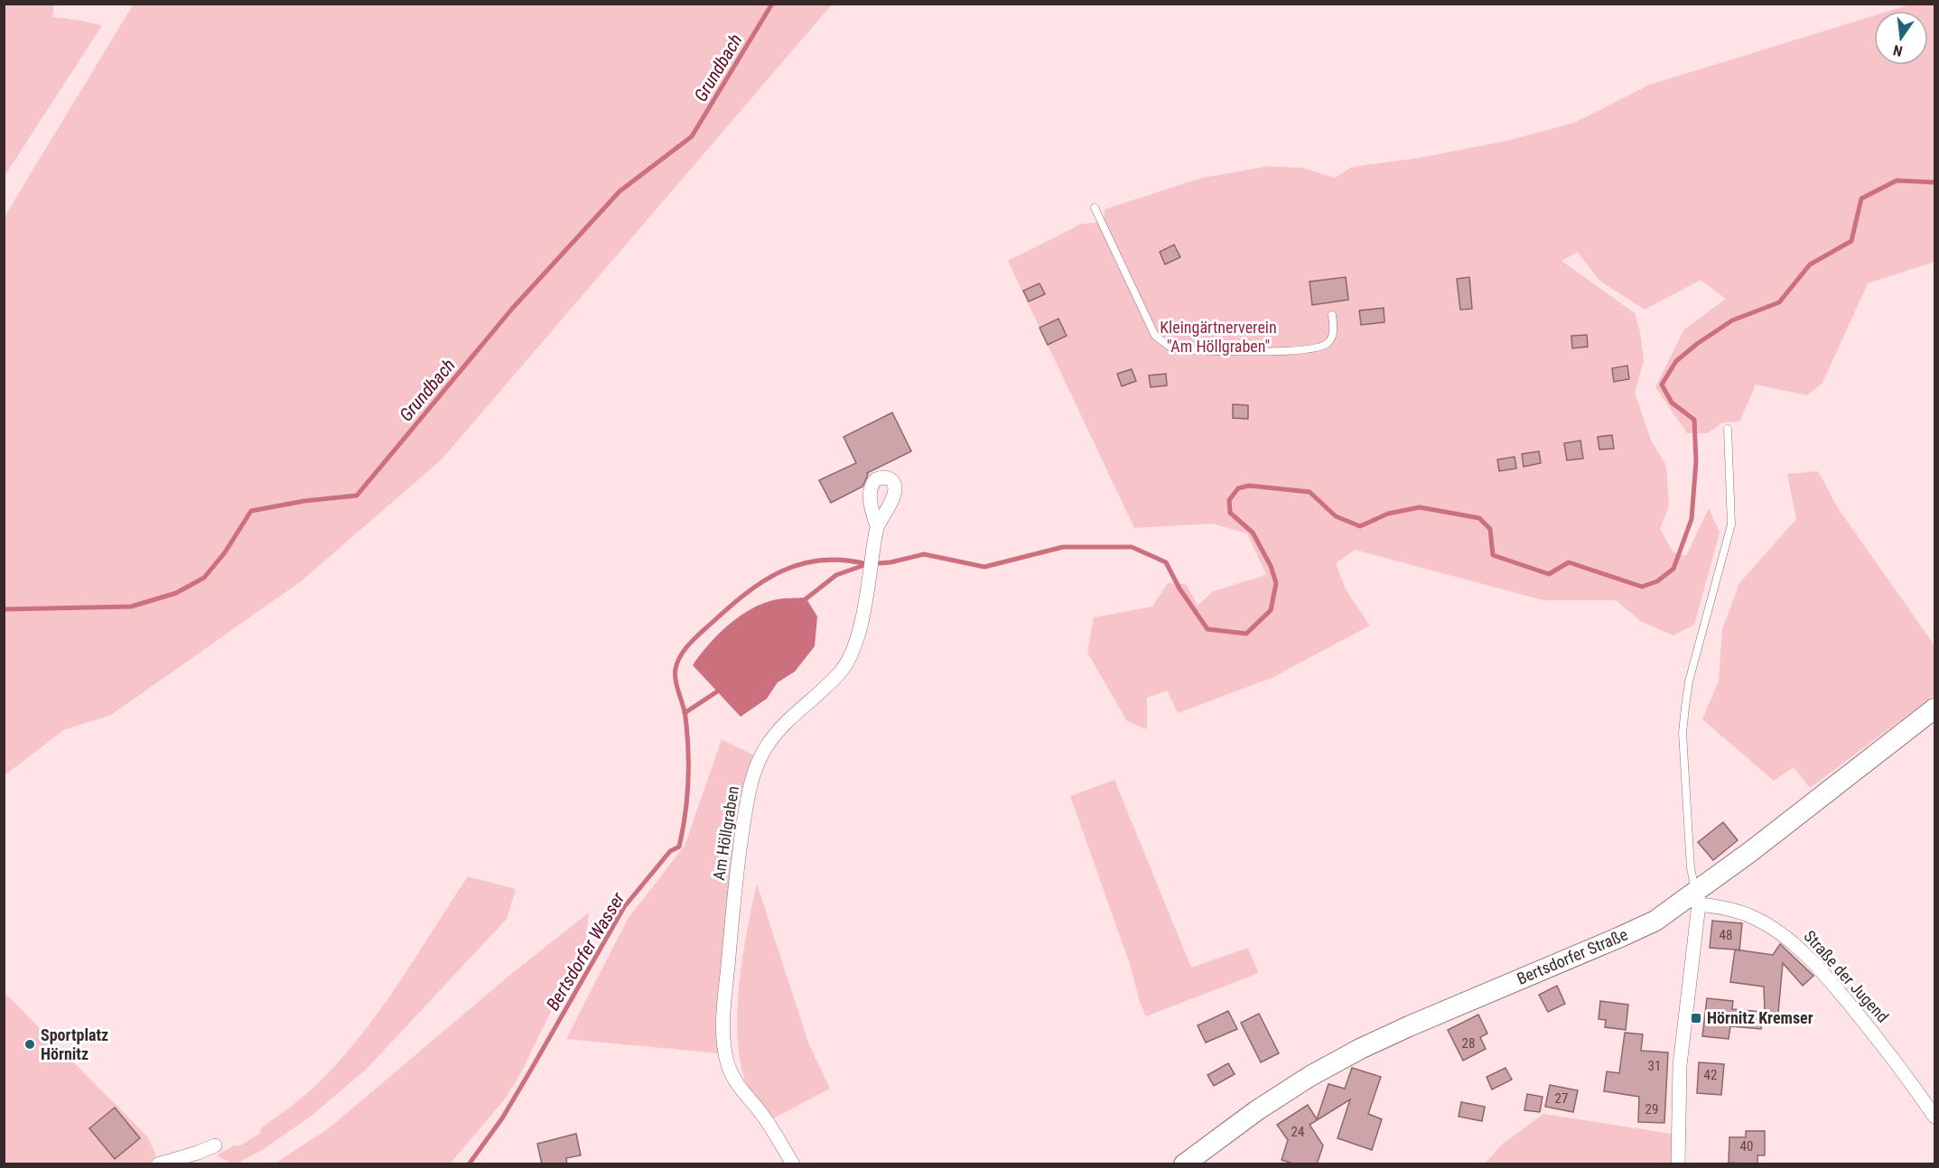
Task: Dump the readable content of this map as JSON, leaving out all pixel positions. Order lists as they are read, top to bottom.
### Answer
{
  "streets": {
    "main road": ["Bertsdorfer Straße"],
    "street": ["Am Höllgraben", "Straße der Jugend"]
  },
  "crossings": [
    ["Bertsdorfer Straße", "Straße der Jugend"]
  ],
  "water": ["Grundbach", "Bertsdorfer Wasser"],
  "parks": ["Kleingärtnerverein \"Am Höllgraben\""],
  "places": {
    "transit": ["Hörnitz Kremser"],
    "other": ["Sportplatz Hörnitz"]
  },
  "house_numbers": [
    "48",
    "28",
    "31",
    "42",
    "27",
    "29",
    "24",
    "40"
  ],
  "north": "bottom"
}
